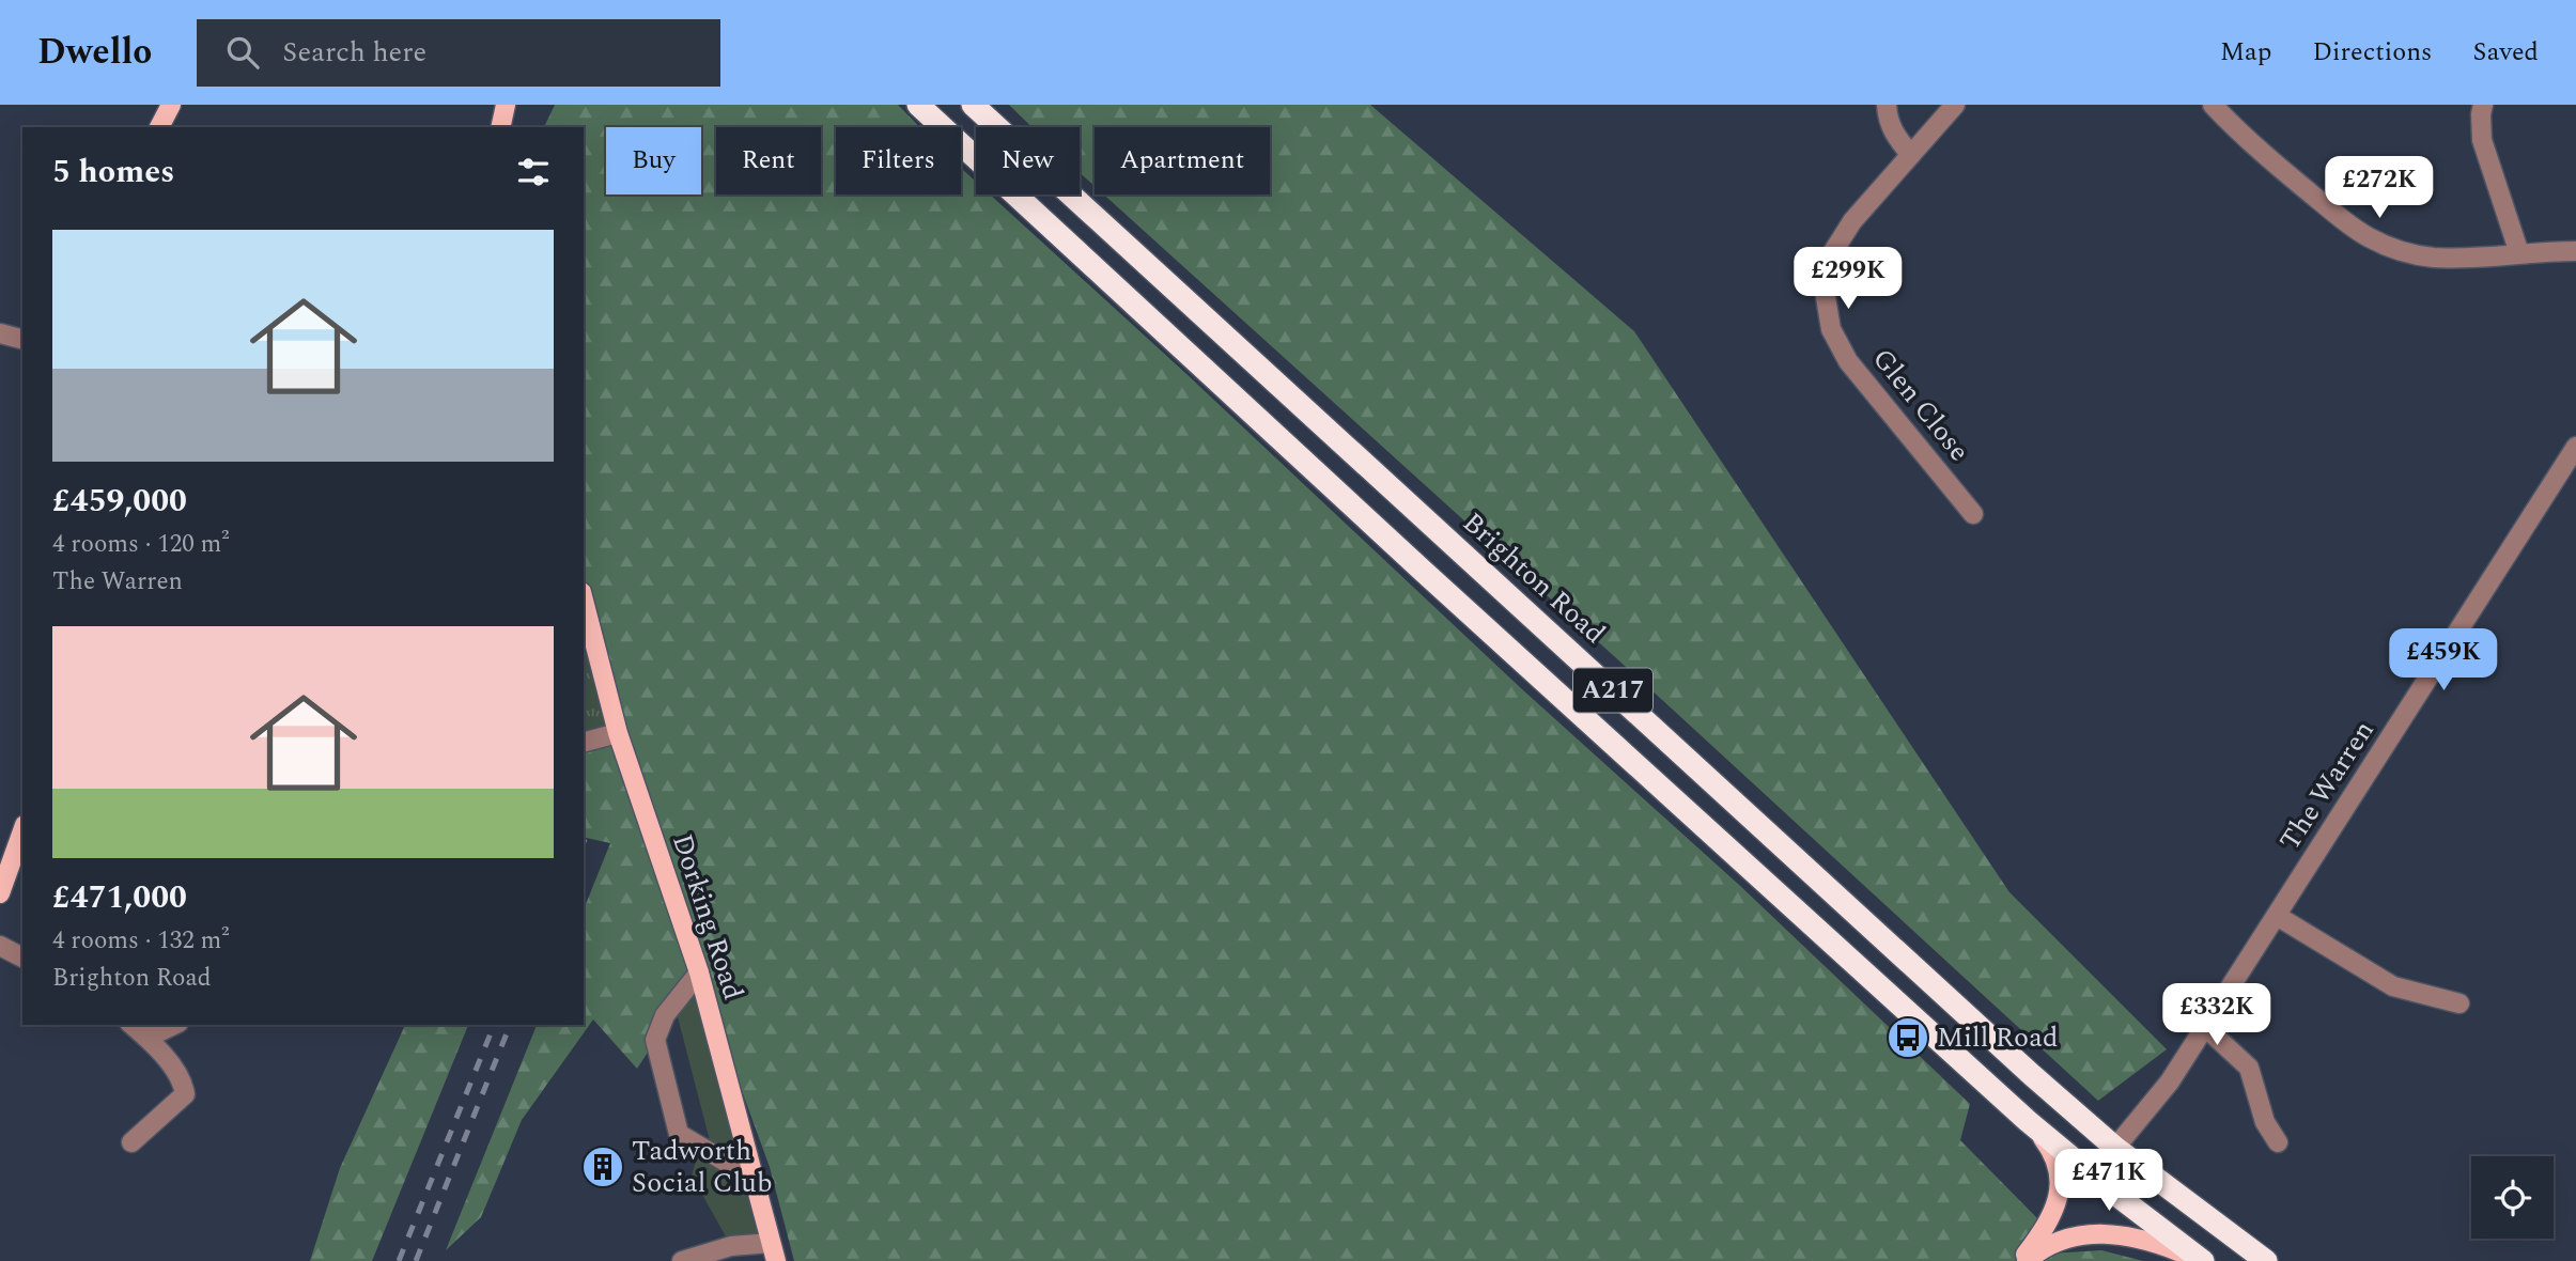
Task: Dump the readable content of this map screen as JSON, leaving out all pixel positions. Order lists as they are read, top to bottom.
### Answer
{
  "streets": {
    "highway": ["Brighton Road", "A217"],
    "main road": ["Dorking Road"],
    "street": ["Glen Close", "The Warren"]
  },
  "crossings": [
    ["Brighton Road", "The Warren"]
  ],
  "places": {
    "bus stop": ["Mill Road"],
    "building": ["Tadworth Social Club"]
  },
  "page": {
    "header": "Dwello",
    "search": "Search here",
    "nav": ["Map", "Directions", "Saved"],
    "chip": [
      "Buy",
      "Rent",
      "Filters",
      "New",
      "Apartment"
    ],
    "heading": "5 homes",
    "price": [
      "£272K",
      "£299K",
      "£459K",
      "£332K",
      "£471K"
    ],
    "list": [
      {
        "name": "£459,000",
        "note": "4 rooms · 120 m² · The Warren"
      },
      {
        "name": "£471,000",
        "note": "4 rooms · 132 m² · Brighton Road"
      }
    ]
  }
}
